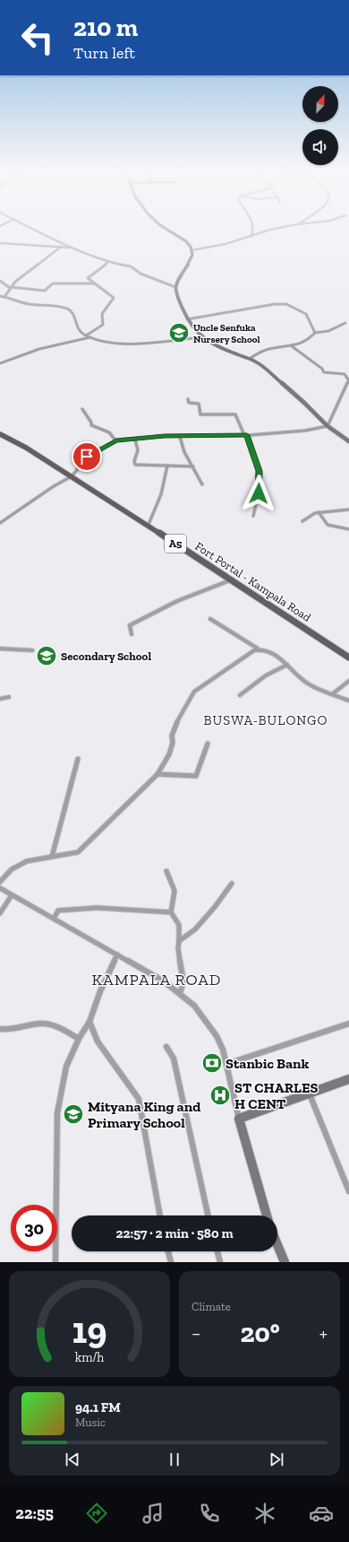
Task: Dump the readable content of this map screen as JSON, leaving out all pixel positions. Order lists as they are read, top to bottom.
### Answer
{
  "streets": {
    "main road": ["A5", "Fort Portal - Kampala Road"]
  },
  "districts": ["BUSWA-BULONGO", "KAMPALA ROAD"],
  "places": {
    "school or university": ["Uncle Senfuka Nursery School", "Secondary School", "Mityana King and Primary School"],
    "bank": ["Stanbic Bank"],
    "hospital": ["ST CHARLES H CENT"]
  },
  "north": "top right",
  "page": {
    "turn": ["210 m", "Turn left"],
    "limit": "30",
    "trip": "22:57 · 2 min · 580 m",
    "tile": "Climate",
    "heat": ["−", "20°", "+"],
    "song": ["94.1 FM", "Music"],
    "tabs": "22:55",
    "gauge": ["19", "km/h"]
  }
}
